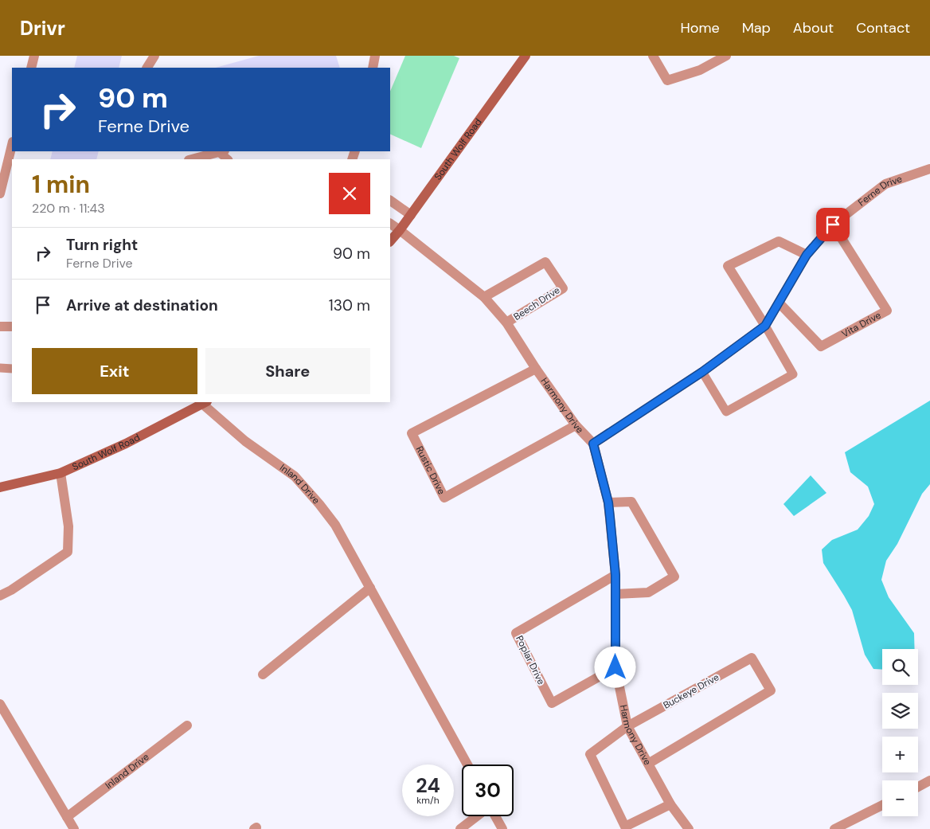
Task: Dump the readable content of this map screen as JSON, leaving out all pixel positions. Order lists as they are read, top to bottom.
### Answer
{
  "streets": {
    "main road": ["South Wolf Road"],
    "street": [
      "Ferne Drive",
      "Beech Drive",
      "Vita Drive",
      "Harmony Drive",
      "Rustic Drive",
      "Inland Drive",
      "Poplar Drive",
      "Buckeye Drive"
    ]
  },
  "crossings": [
    ["South Wolf Road", "Harmony Drive"],
    ["South Wolf Road", "Inland Drive"],
    ["Ferne Drive", "Vita Drive"],
    ["Ferne Drive", "Harmony Drive"],
    ["Beech Drive", "Harmony Drive"],
    ["Harmony Drive", "Rustic Drive"],
    ["Harmony Drive", "Poplar Drive"],
    ["Harmony Drive", "Buckeye Drive"]
  ],
  "page": {
    "header": "Drivr",
    "nav": [
      "Home",
      "Map",
      "About",
      "Contact"
    ],
    "turn": ["90 m", "Ferne Drive"],
    "heading": ["1 min", "220 m · 11:43"],
    "list": [
      {
        "name": "Turn right",
        "note": "Ferne Drive",
        "value": "90 m"
      },
      {
        "name": "Arrive at destination",
        "value": "130 m"
      }
    ],
    "buttons": ["Exit", "Share"],
    "map_buttons": ["+", "−"],
    "speed": "24 km/h",
    "limit": "30"
  }
}
